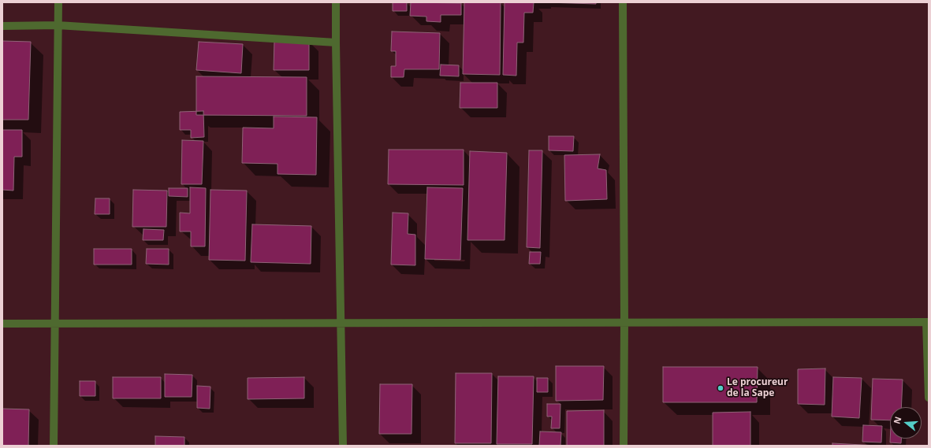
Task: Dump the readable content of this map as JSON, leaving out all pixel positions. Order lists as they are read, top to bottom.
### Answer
{
  "places": ["Le procureur de la Sape"],
  "north": "left"
}
